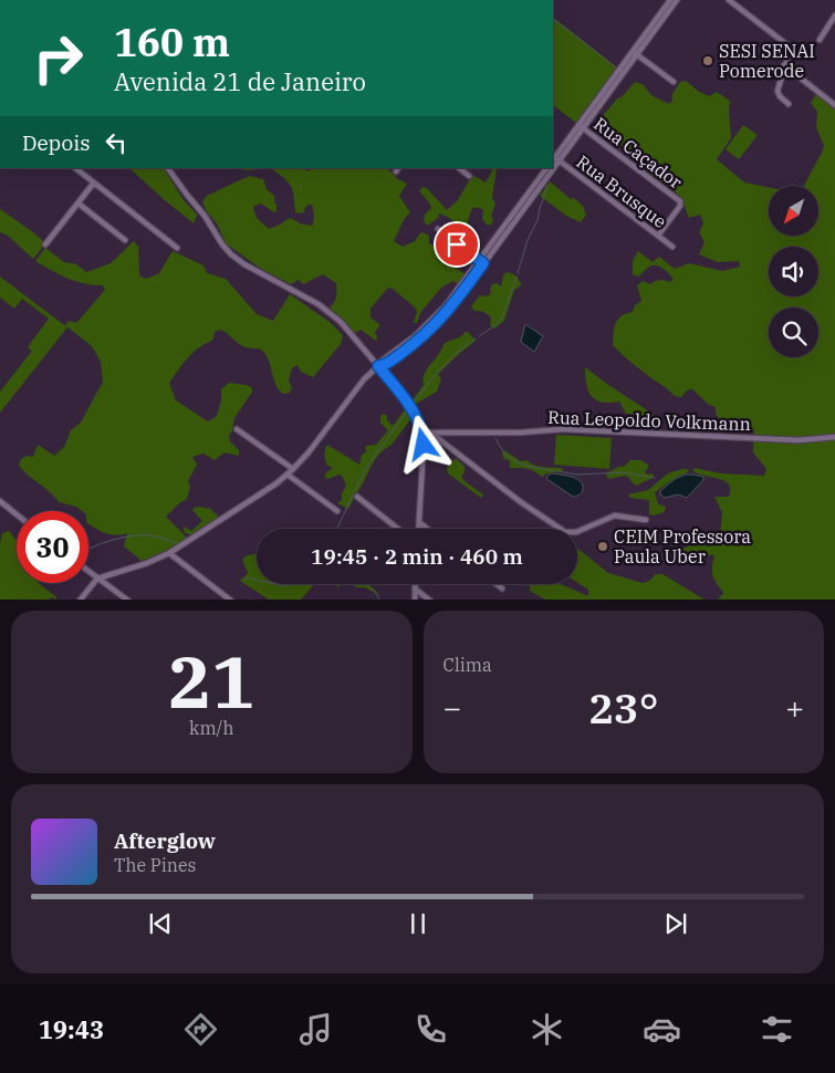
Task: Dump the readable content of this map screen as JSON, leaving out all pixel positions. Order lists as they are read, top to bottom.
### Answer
{
  "streets": {
    "street": ["Rua Caçador", "Rua Brusque", "Rua Leopoldo Volkmann"]
  },
  "crossings": [
    ["Rua Caçador", "Rua Brusque"]
  ],
  "places": ["SESI SENAI Pomerode", "CEIM Professora Paula Uber"],
  "north": "bottom left",
  "page": {
    "turn": ["160 m", "Avenida 21 de Janeiro"],
    "then": "Depois",
    "limit": "30",
    "trip": "19:45 · 2 min · 460 m",
    "tile": [
      ["21", "km/h"],
      "Clima"
    ],
    "heat": ["−", "23°", "+"],
    "song": ["Afterglow", "The Pines"],
    "tabs": "19:43"
  }
}
